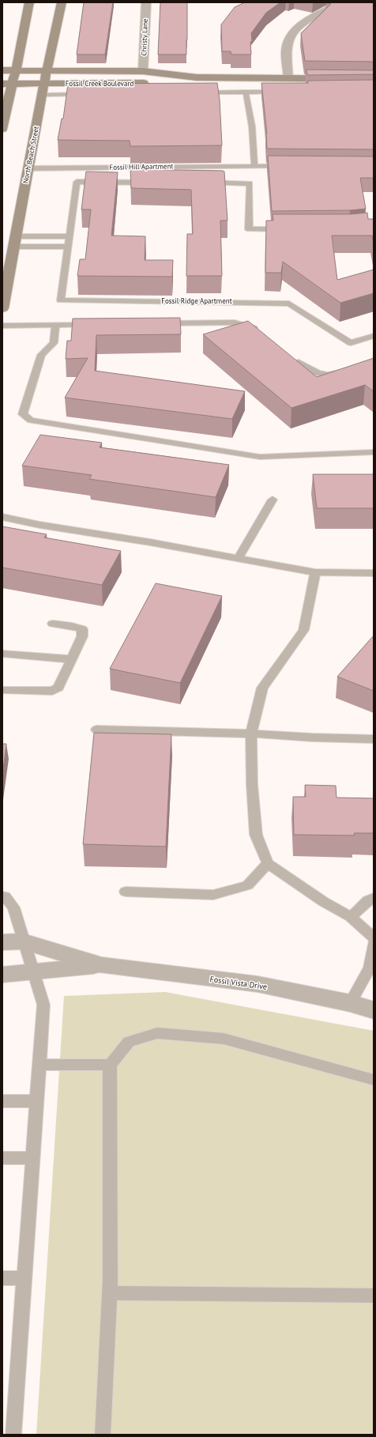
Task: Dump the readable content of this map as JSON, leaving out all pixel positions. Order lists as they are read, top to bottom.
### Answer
{
  "streets": {
    "main road": ["Fossil Creek Boulevard", "North Beach Street"],
    "street": ["Christy Lane", "Fossil Vista Drive"],
    "lane": ["Fossil Hill Apartment", "Fossil Ridge Apartment"]
  },
  "crossings": [
    ["Christy Lane", "Fossil Creek Boulevard"],
    ["Fossil Creek Boulevard", "North Beach Street"],
    ["North Beach Street", "Fossil Hill Apartment"]
  ]
}
